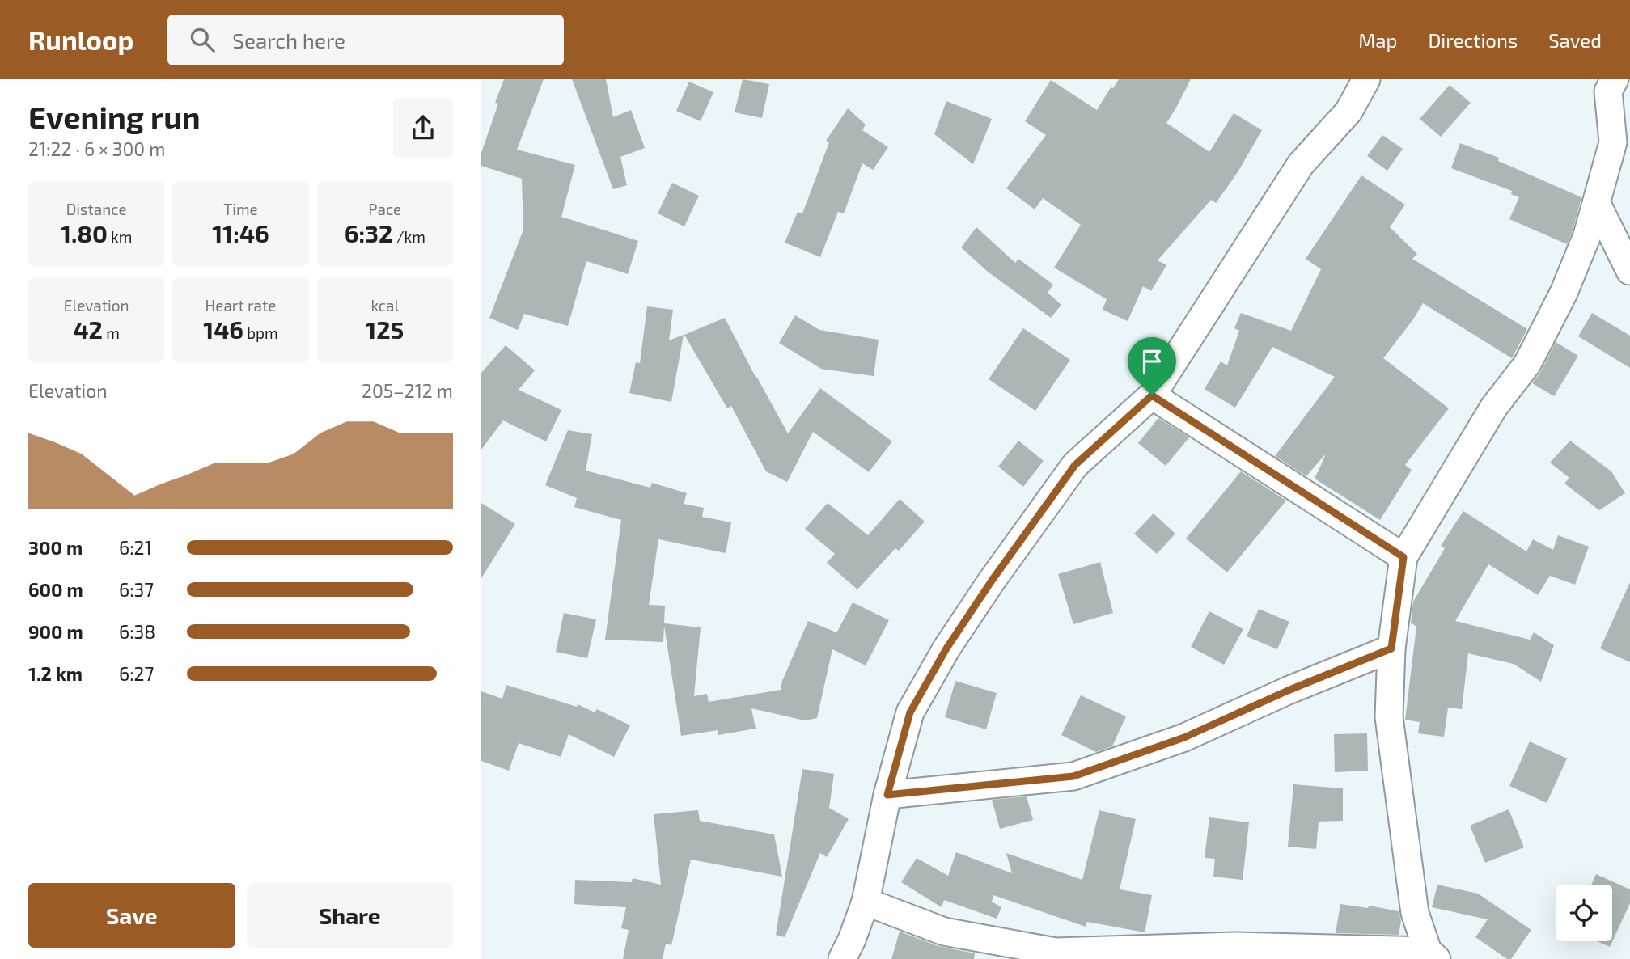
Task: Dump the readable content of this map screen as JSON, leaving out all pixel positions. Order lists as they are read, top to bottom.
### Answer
{
  "page": {
    "header": "Runloop",
    "search": "Search here",
    "nav": ["Map", "Directions", "Saved"],
    "heading": ["Evening run", "21:22 · 6 × 300 m"],
    "stats": [
      ["Distance", "1.80 km"],
      ["Time", "11:46"],
      ["Pace", "6:32 /km"],
      ["Elevation", "42 m"],
      ["Heart rate", "146 bpm"],
      ["kcal", "125"]
    ],
    "chart": ["Elevation", "205–212 m"],
    "list": [
      {
        "name": "300 m",
        "note": "6:21"
      },
      {
        "name": "600 m",
        "note": "6:37"
      },
      {
        "name": "900 m",
        "note": "6:38"
      },
      {
        "name": "1.2 km",
        "note": "6:27"
      }
    ],
    "buttons": ["Save", "Share"]
  }
}
